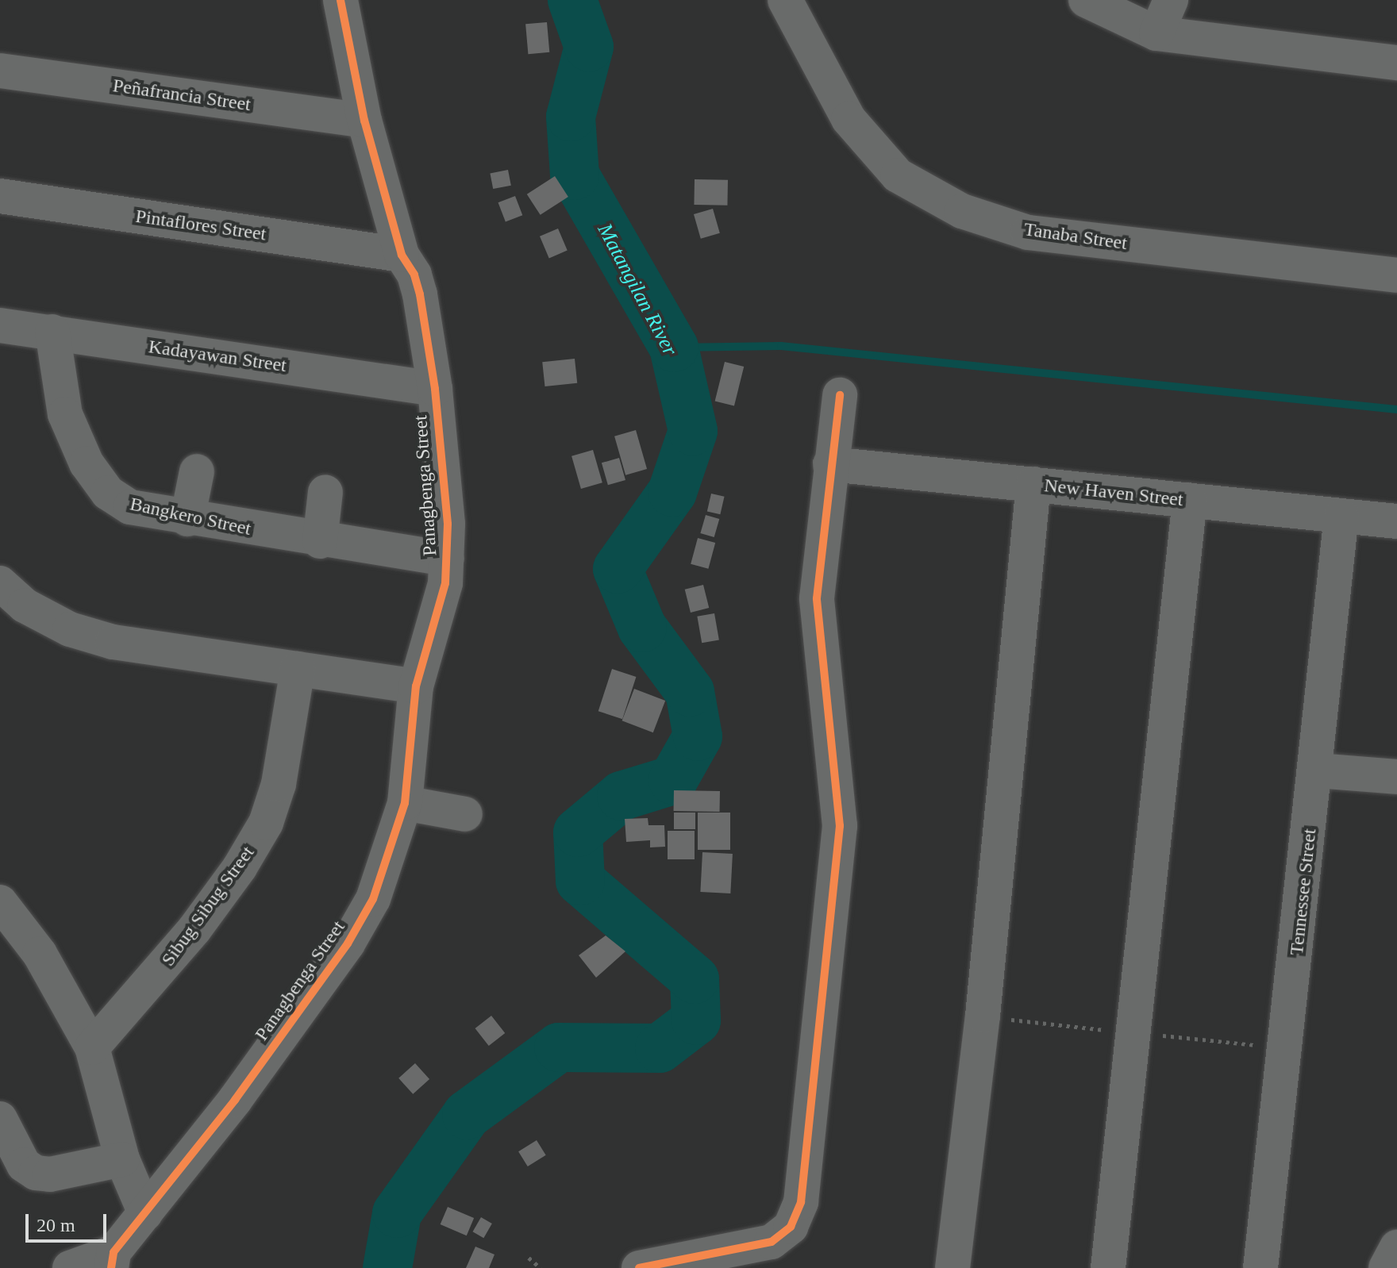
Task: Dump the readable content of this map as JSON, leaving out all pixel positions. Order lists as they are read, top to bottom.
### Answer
{
  "streets": {
    "street": [
      "Peñafrancia Street",
      "Pintaflores Street",
      "Tanaba Street",
      "Kadayawan Street",
      "Panagbenga Street",
      "New Haven Street",
      "Bangkero Street",
      "Tennessee Street",
      "Sibug Sibug Street"
    ]
  },
  "crossings": [
    ["Peñafrancia Street", "Panagbenga Street"],
    ["Pintaflores Street", "Panagbenga Street"],
    ["Kadayawan Street", "Panagbenga Street"],
    ["Kadayawan Street", "Bangkero Street"],
    ["Panagbenga Street", "Bangkero Street"],
    ["New Haven Street", "Tennessee Street"]
  ],
  "water": ["Matangilan River"],
  "scale_bar": "20 m"
}
